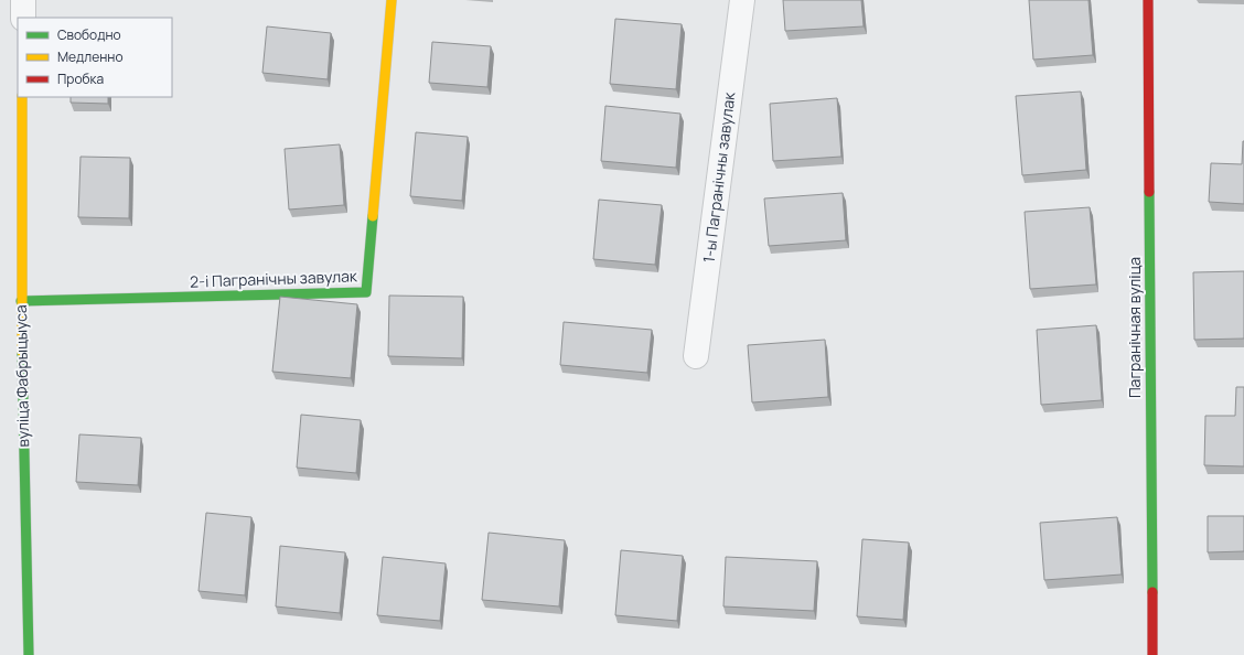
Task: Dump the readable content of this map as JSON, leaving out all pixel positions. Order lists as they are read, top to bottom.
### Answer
{
  "streets": {
    "street": [
      "1-ы Пагранічны завулак",
      "2-і Пагранічны завулак",
      "Пагранічная вуліца",
      "вуліца Фабрыцыуса"
    ]
  },
  "crossings": [
    ["2-і Пагранічны завулак", "вуліца Фабрыцыуса"]
  ],
  "legend": ["Свободно", "Медленно", "Пробка"]
}
